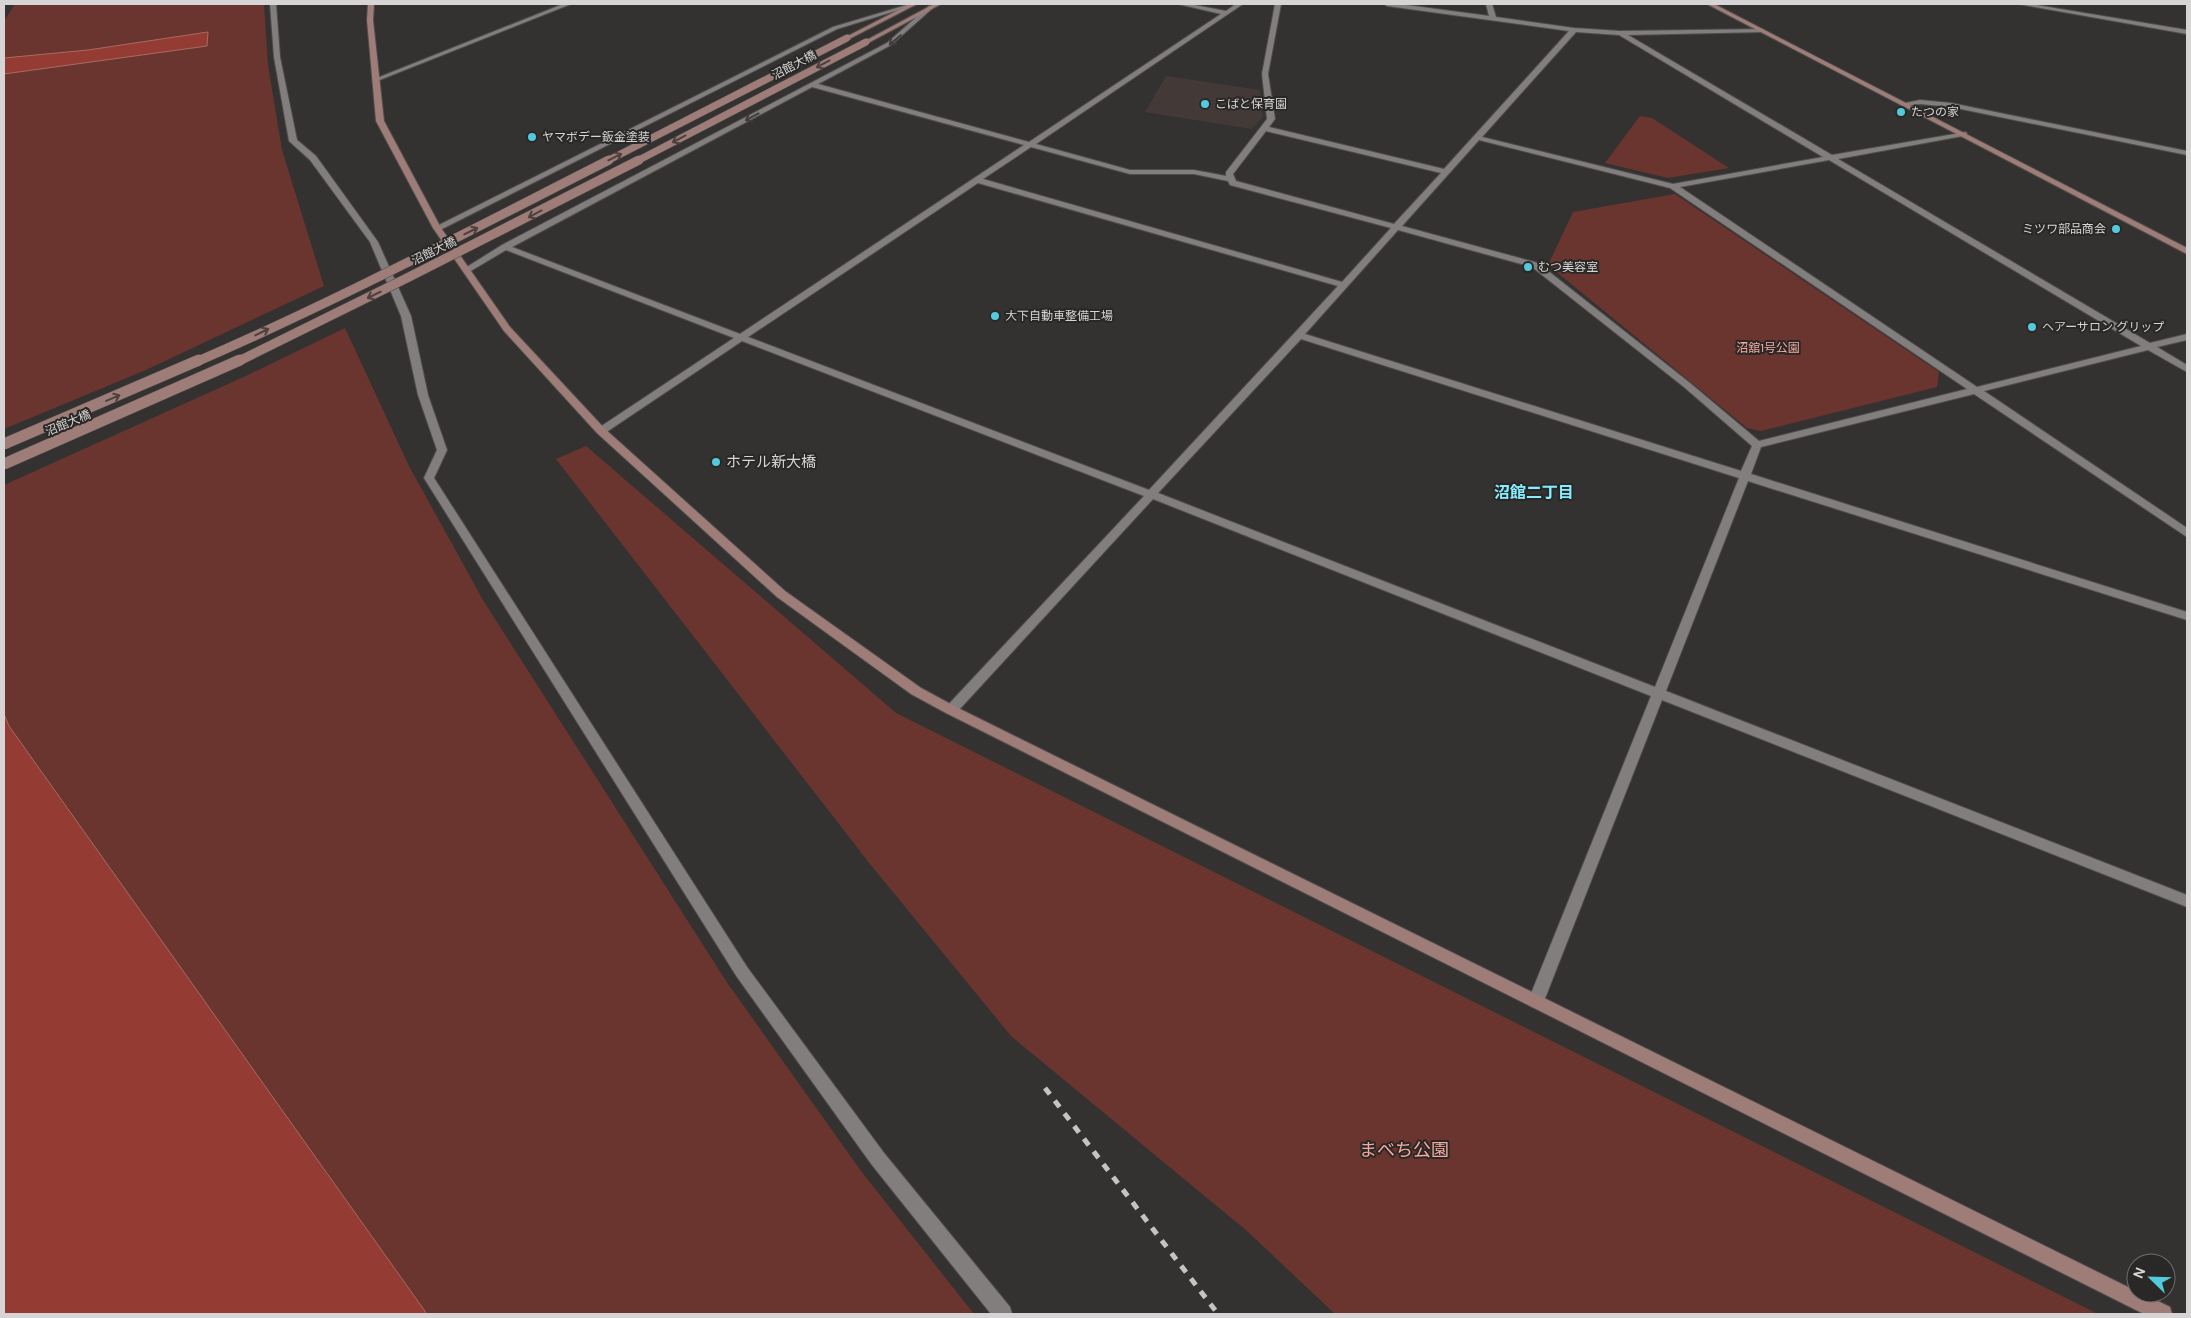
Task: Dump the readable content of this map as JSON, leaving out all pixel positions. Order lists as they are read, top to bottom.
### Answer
{
  "streets": {
    "street": ["沼館大橋"]
  },
  "districts": ["沼館二丁目"],
  "parks": ["沼舘1号公園", "まべち公園"],
  "places": [
    "こばと保育園",
    "たつの家",
    "ヤマボデー鈑金塗装",
    "ミツワ部品商会",
    "むつ美容室",
    "大下自動車整備工場",
    "ヘアーサロン グリップ",
    "ホテル新大橋"
  ],
  "north": "top left"
}
